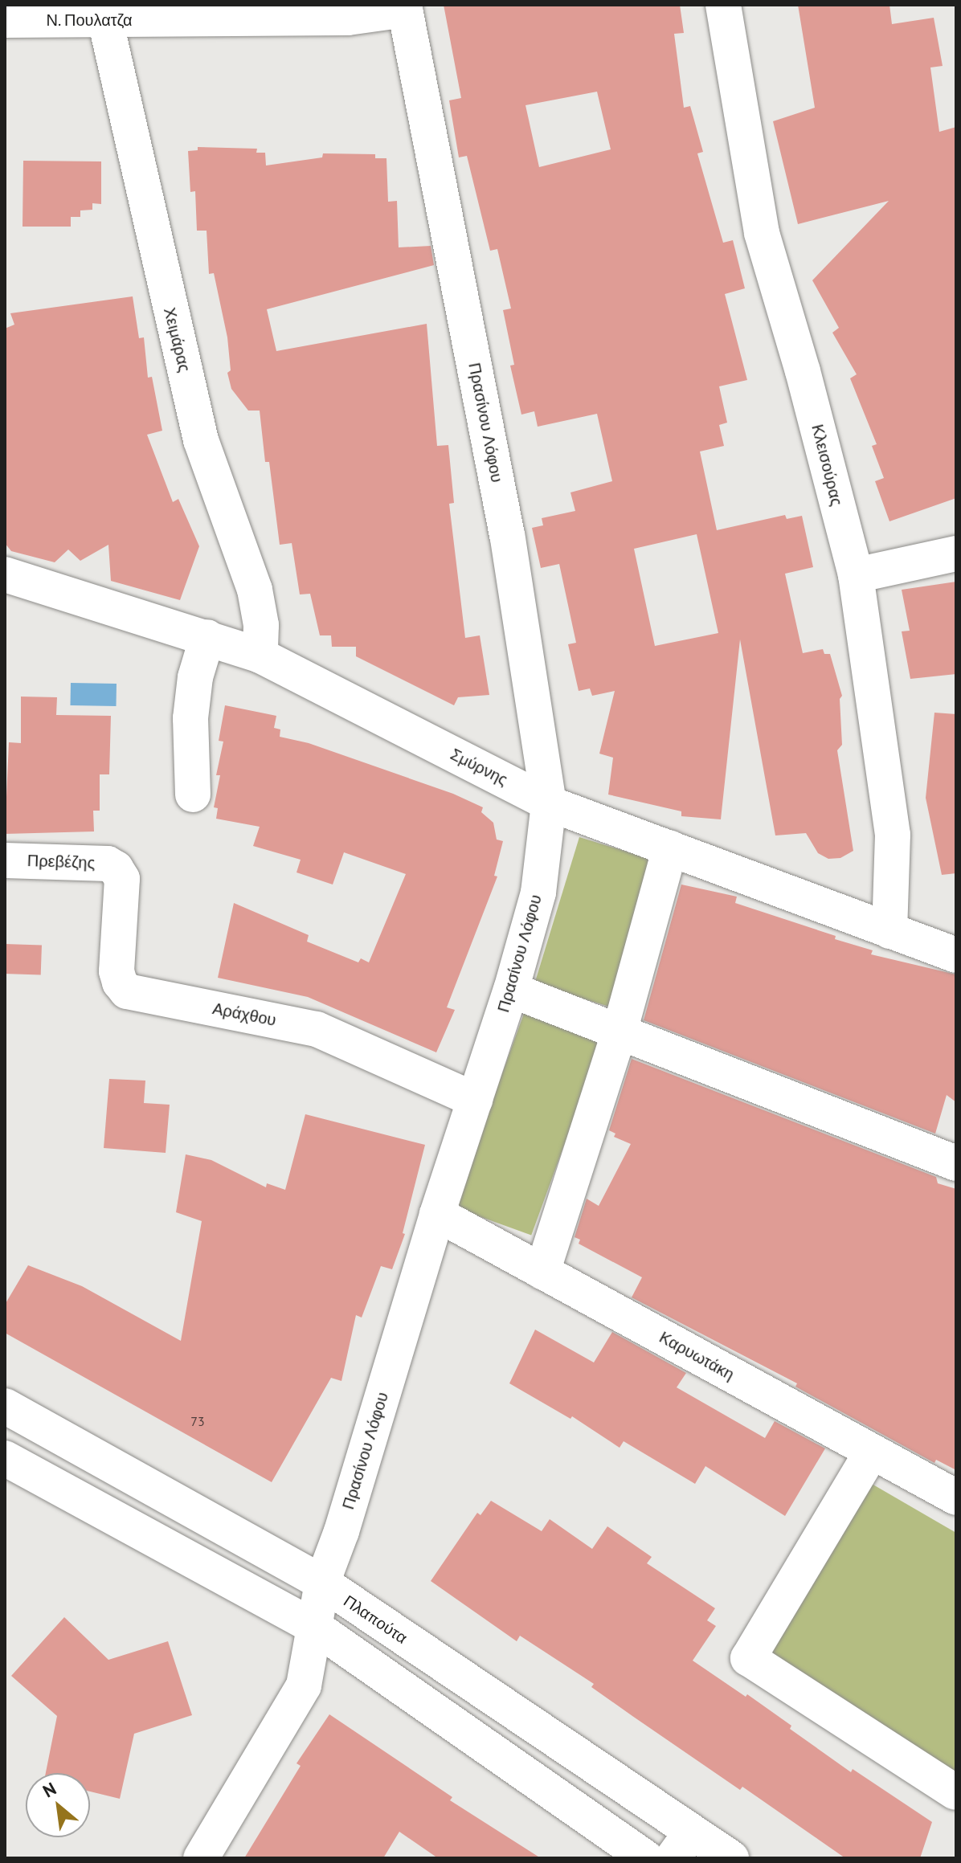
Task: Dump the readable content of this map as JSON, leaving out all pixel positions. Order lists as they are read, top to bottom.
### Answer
{
  "streets": {
    "street": [
      "Ν. Πουλατζα",
      "Χειμάρας",
      "Πρασίνου Λόφου",
      "Κλεισούρας",
      "Σμύρνης",
      "Πρεβέζης",
      "Αράχθου",
      "Καρυωτάκη",
      "Πλαπούτα"
    ]
  },
  "crossings": [
    ["Ν. Πουλατζα", "Χειμάρας"],
    ["Ν. Πουλατζα", "Πρασίνου Λόφου"],
    ["Χειμάρας", "Σμύρνης"],
    ["Πρασίνου Λόφου", "Σμύρνης"],
    ["Πρασίνου Λόφου", "Αράχθου"],
    ["Πρασίνου Λόφου", "Καρυωτάκη"],
    ["Πρασίνου Λόφου", "Πλαπούτα"],
    ["Κλεισούρας", "Σμύρνης"],
    ["Πρεβέζης", "Αράχθου"]
  ],
  "house_numbers": ["73"],
  "north": "top left"
}
